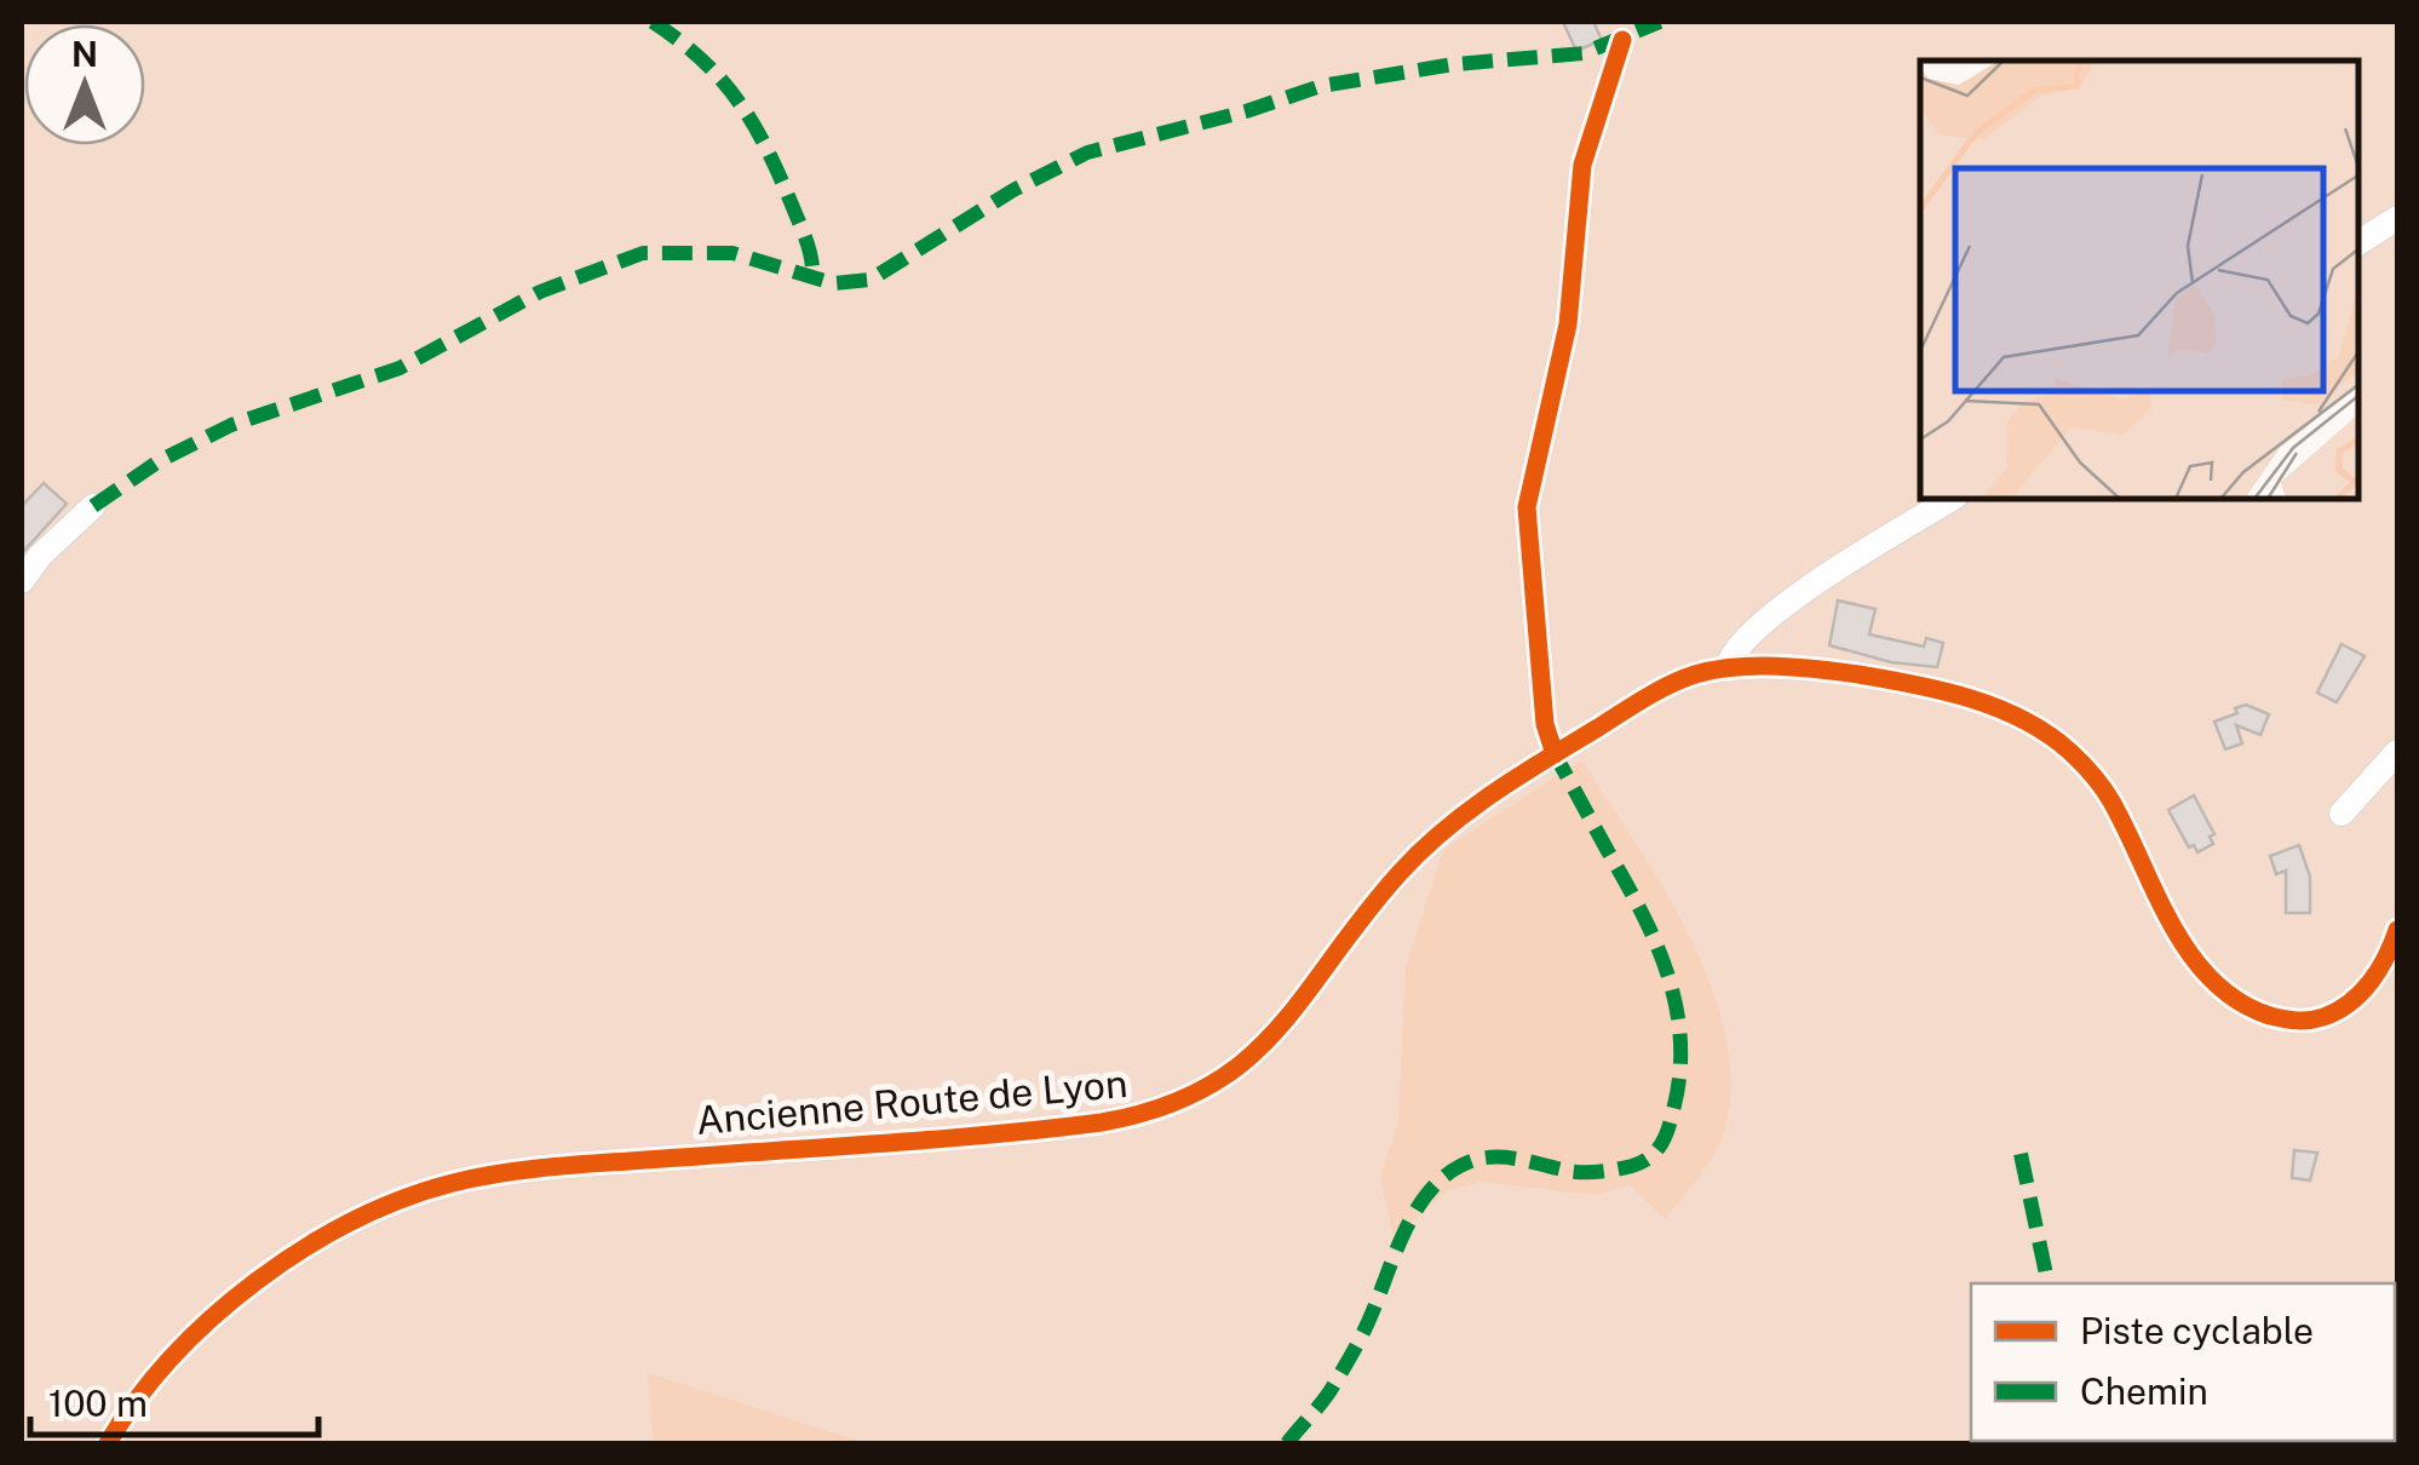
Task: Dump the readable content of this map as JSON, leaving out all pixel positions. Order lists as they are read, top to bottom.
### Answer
{
  "streets": {
    "street": ["Ancienne Route de Lyon"]
  },
  "legend": ["Piste cyclable", "Chemin"],
  "scale_bar": "100 m",
  "north": "top"
}
